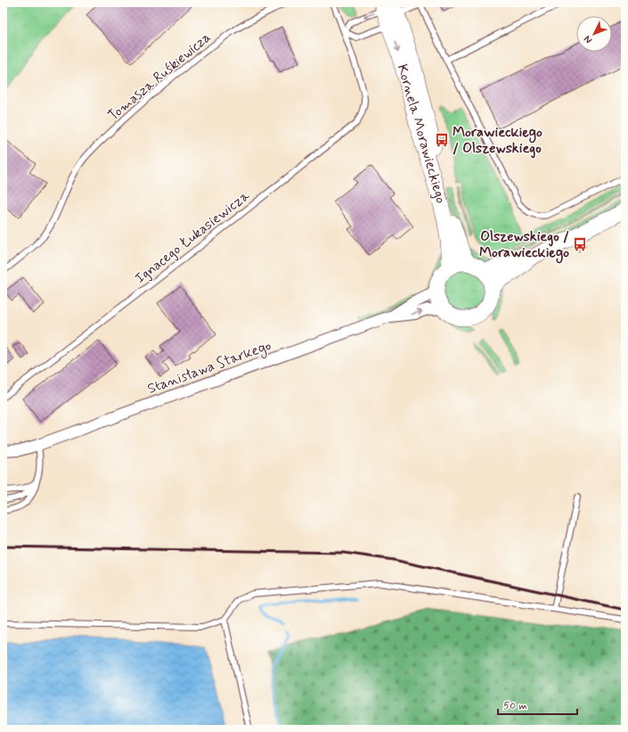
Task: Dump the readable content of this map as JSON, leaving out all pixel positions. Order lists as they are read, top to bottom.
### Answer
{
  "streets": {
    "street": ["Kornela Morawieckiego", "Stanisława Starkego"],
    "lane": ["Tomasza Ruśkiewicza", "Ignacego Łukasiewicza"]
  },
  "places": {
    "bus stop": ["Morawieckiego / Olszewskiego", "Olszewskiego / Morawieckiego"]
  },
  "scale_bar": "50 m",
  "north": "bottom left"
}
